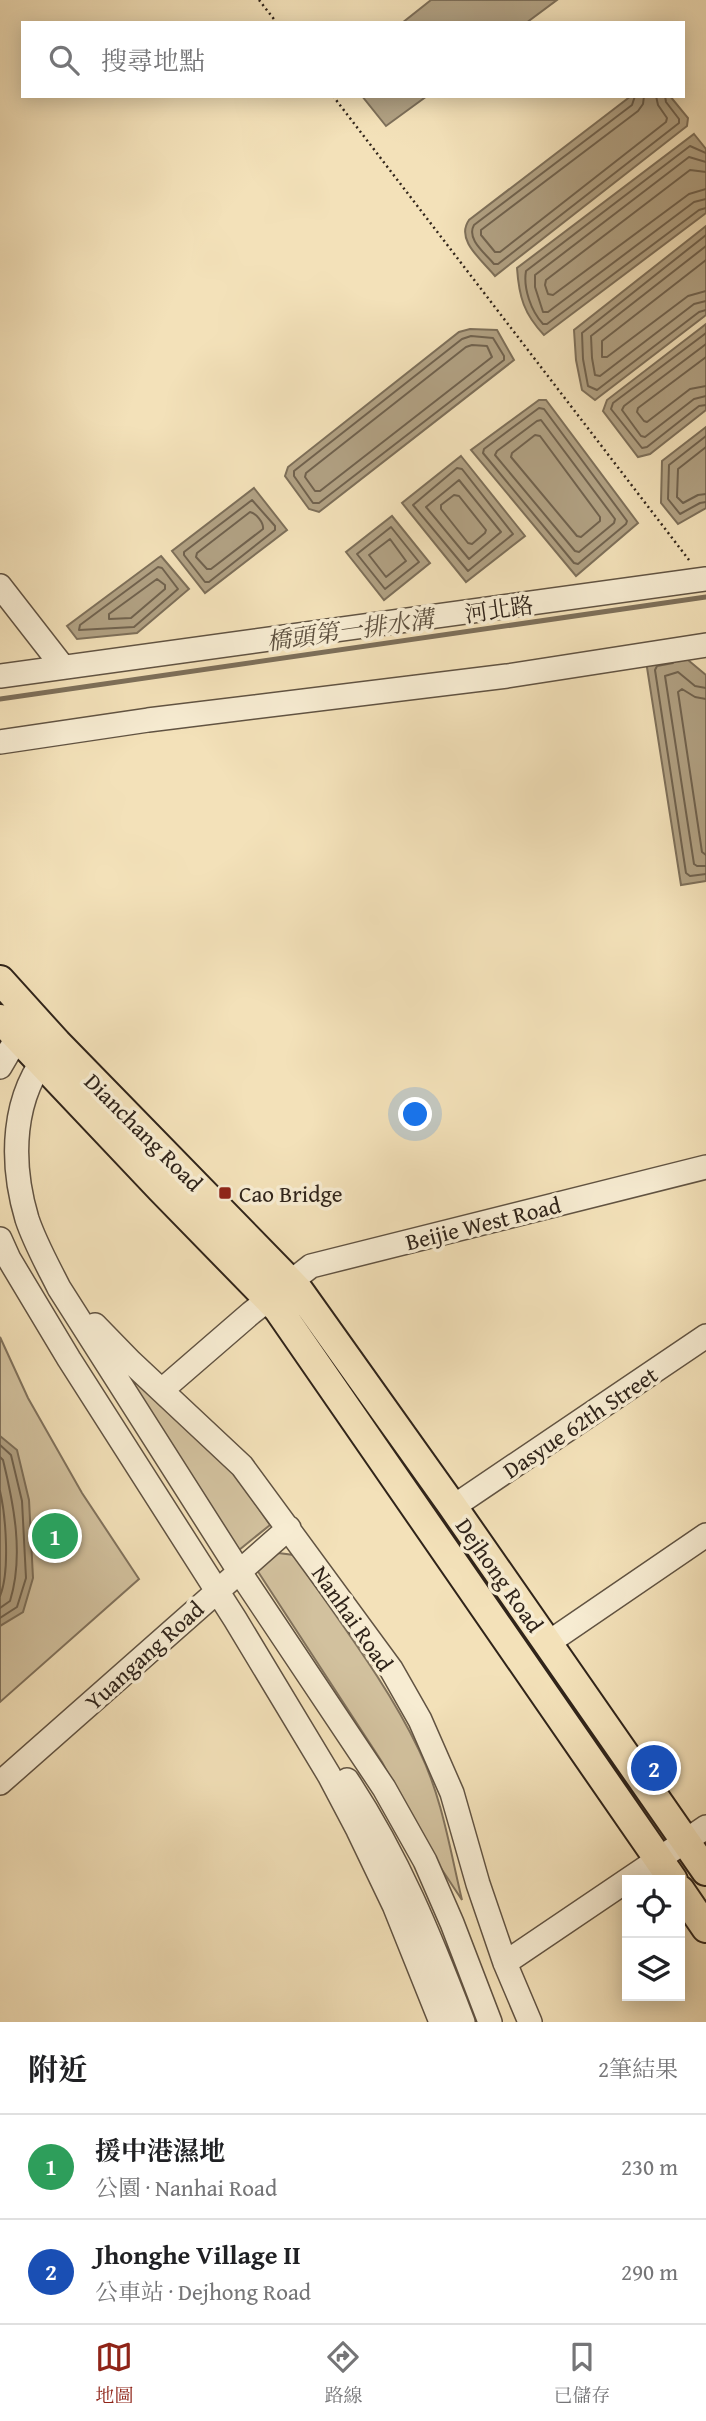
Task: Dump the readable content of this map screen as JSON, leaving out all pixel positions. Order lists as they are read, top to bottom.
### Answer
{
  "streets": {
    "main road": ["Dianchang Road", "Dejhong Road"],
    "street": [
      "河北路",
      "Beijie West Road",
      "Dasyue 62th Street",
      "Nanhai Road",
      "Yuangang Road"
    ]
  },
  "crossings": [
    ["Dianchang Road", "Beijie West Road"],
    ["Dianchang Road", "Dejhong Road"],
    ["Dianchang Road", "Nanhai Road"],
    ["Beijie West Road", "Dejhong Road"],
    ["Beijie West Road", "Nanhai Road"],
    ["Dasyue 62th Street", "Dejhong Road"],
    ["Nanhai Road", "Yuangang Road"]
  ],
  "water": ["橋頭第一排水溝"],
  "places": {
    "transit": ["Cao Bridge"]
  },
  "page": {
    "search": "搜尋地點",
    "pins": ["1", "2"],
    "heading": ["附近", "2筆結果"],
    "list": [
      {
        "mark": "1",
        "name": "援中港濕地",
        "note": "公園 · Nanhai Road",
        "value": "230 m"
      },
      {
        "mark": "2",
        "name": "Jhonghe Village II",
        "note": "公車站 · Dejhong Road",
        "value": "290 m"
      }
    ],
    "nav": ["地圖", "路線", "已儲存"]
  }
}
